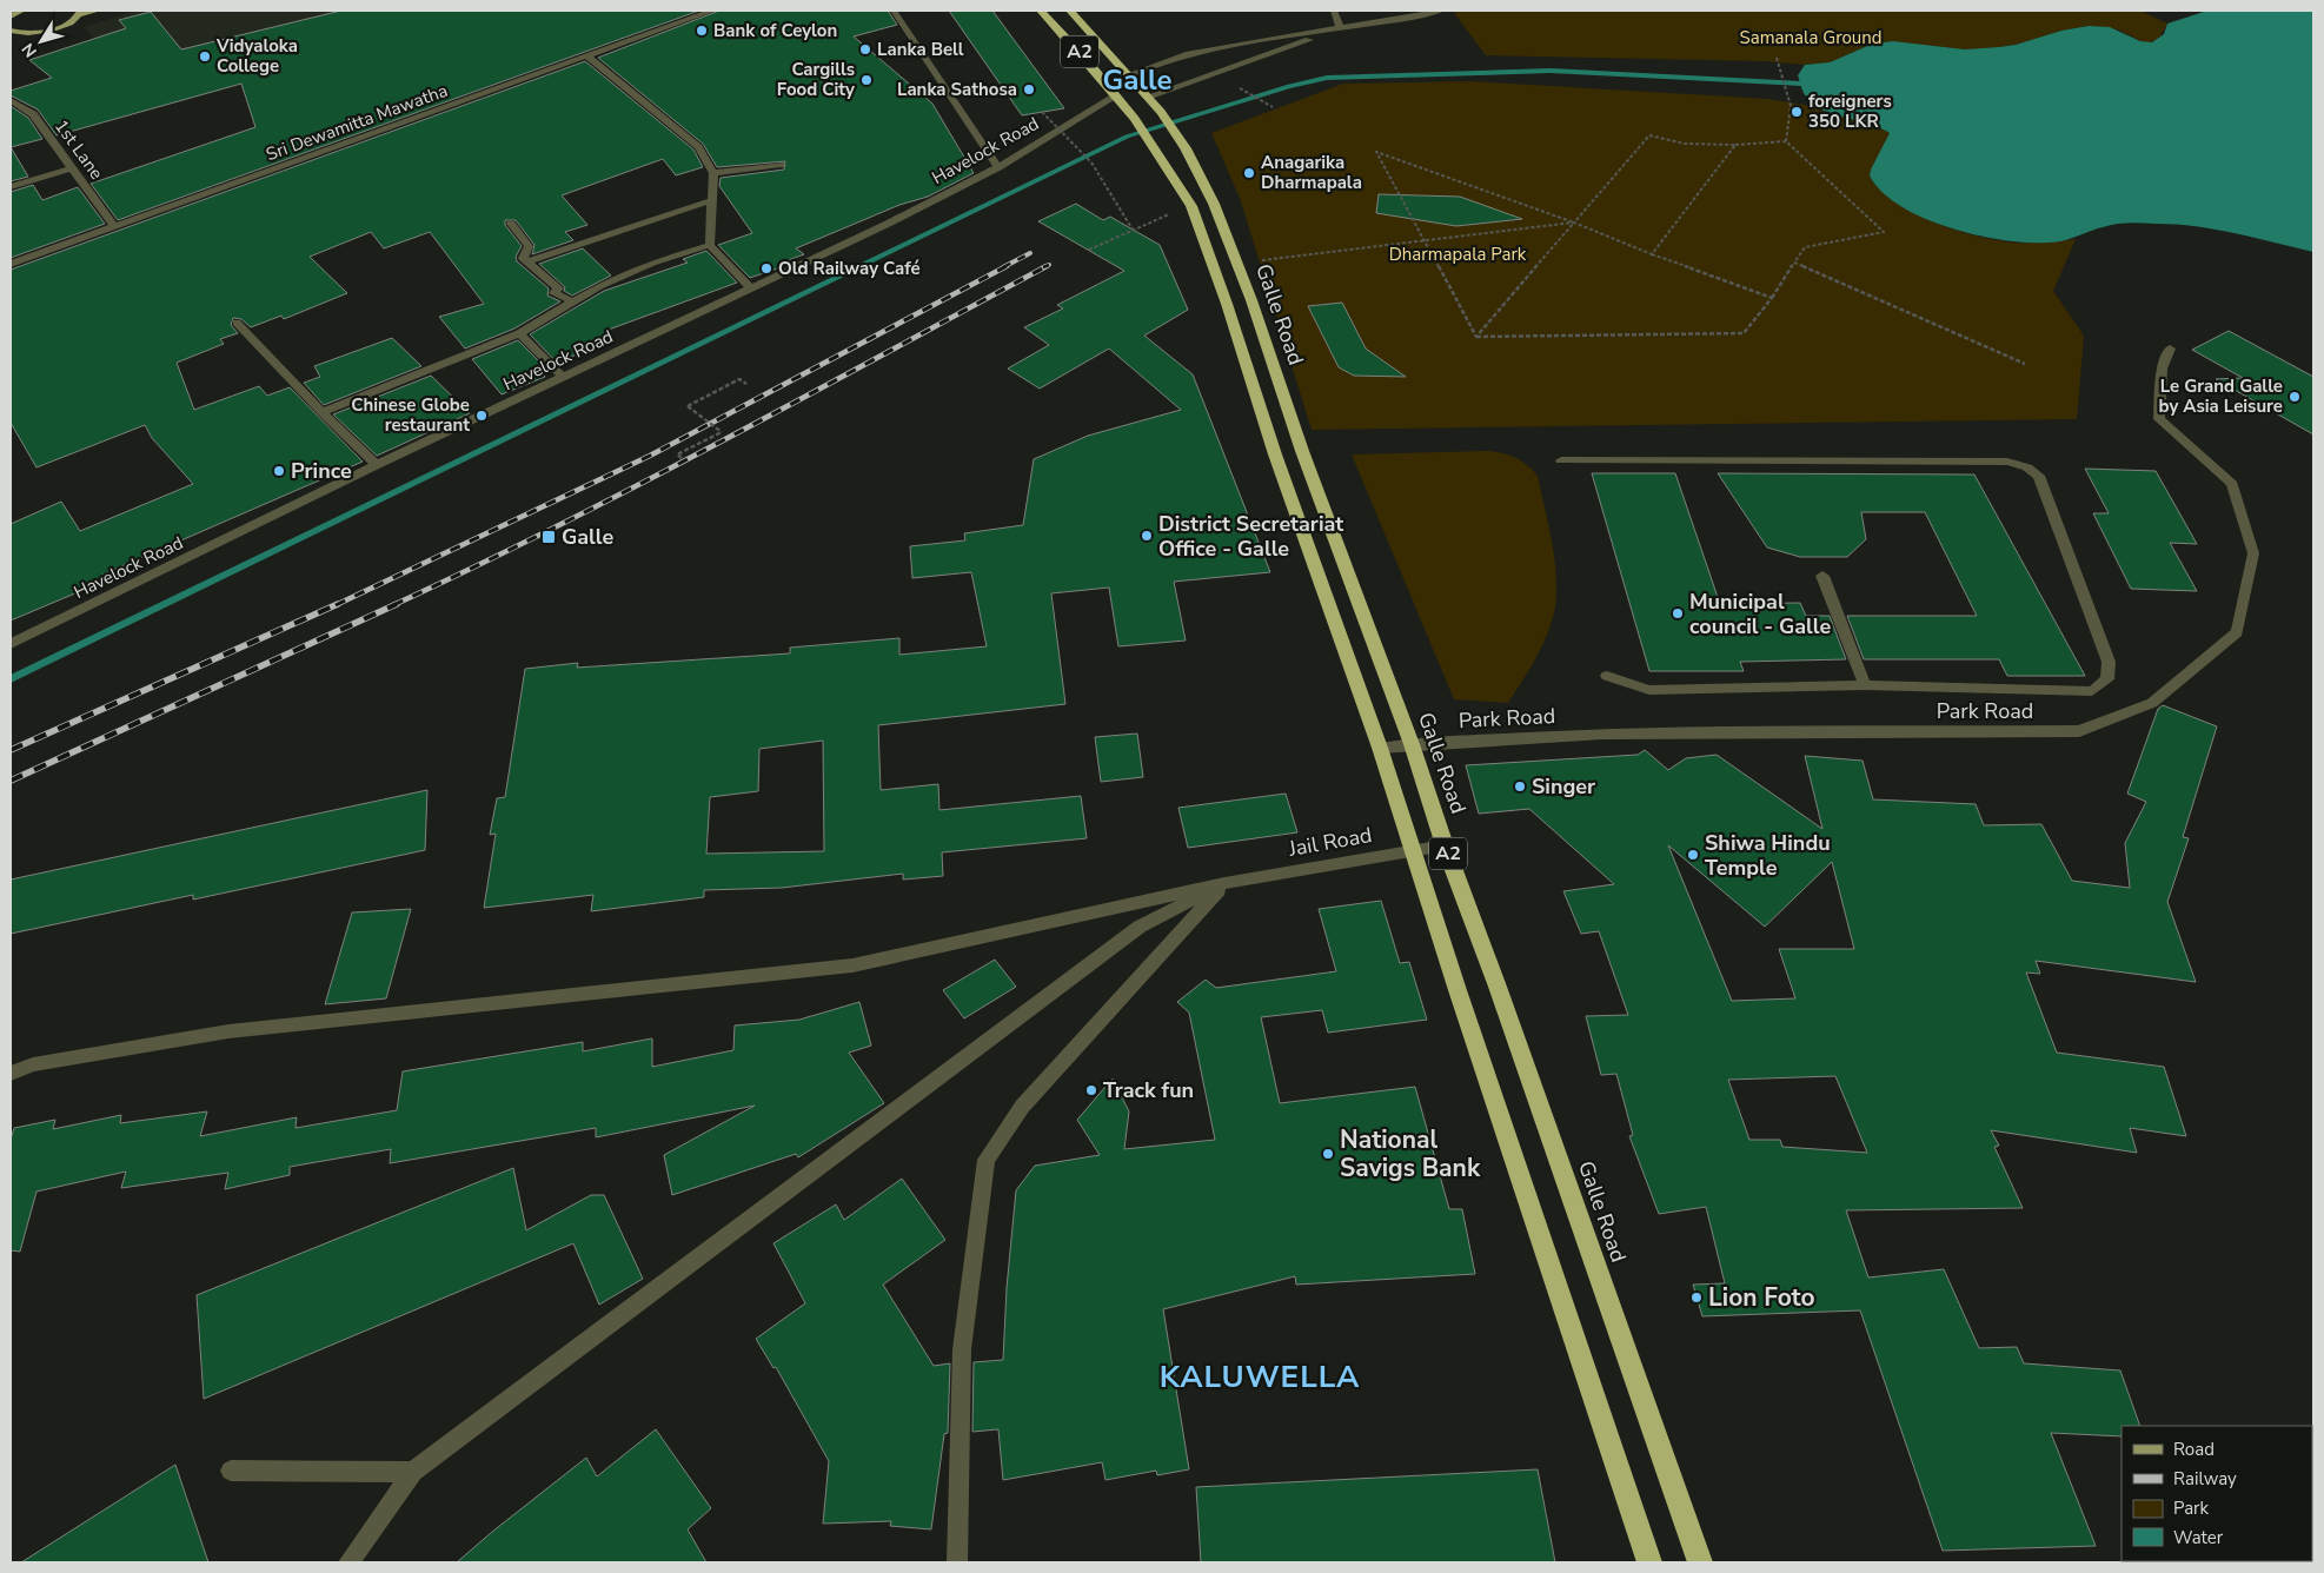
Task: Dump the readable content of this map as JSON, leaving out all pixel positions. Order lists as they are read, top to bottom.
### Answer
{
  "streets": {
    "highway": ["A2", "Galle Road"],
    "street": [
      "Sri Dewamitta Mawatha",
      "1st Lane",
      "Havelock Road",
      "Park Road",
      "Jail Road"
    ]
  },
  "crossings": [
    ["A2", "Havelock Road"],
    ["A2", "Galle Road"],
    ["A2", "Park Road"],
    ["A2", "Jail Road"],
    ["Sri Dewamitta Mawatha", "1st Lane"],
    ["Galle Road", "Park Road"],
    ["Galle Road", "Jail Road"]
  ],
  "districts": ["Galle", "KALUWELLA"],
  "parks": ["Samanala Ground", "Dharmapala Park"],
  "places": {
    "other": [
      "Bank of Ceylon",
      "Lanka Bell",
      "Vidyaloka College",
      "Cargills Food City",
      "Lanka Sathosa",
      "foreigners 350 LKR",
      "Anagarika Dharmapala",
      "Old Railway Café",
      "Le Grand Galle by Asia Leisure",
      "Chinese Globe restaurant",
      "Prince",
      "District Secretariat Office - Galle",
      "Municipal council - Galle",
      "Singer",
      "Shiwa Hindu Temple",
      "Track fun",
      "National Savigs Bank",
      "Lion Foto"
    ],
    "transit": ["Galle"]
  },
  "legend": [
    "Road",
    "Railway",
    "Park",
    "Water"
  ],
  "north": "bottom left"
}
